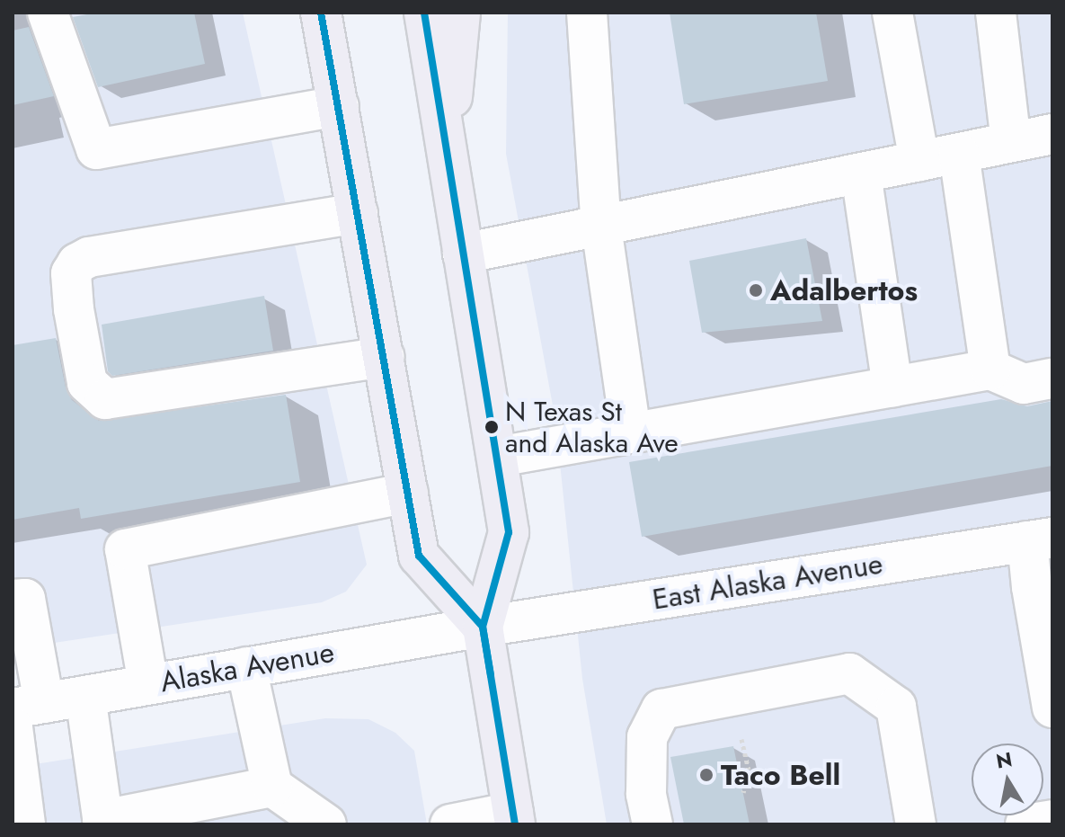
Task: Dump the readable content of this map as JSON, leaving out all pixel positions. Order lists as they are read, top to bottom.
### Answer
{
  "streets": {
    "street": ["East Alaska Avenue", "Alaska Avenue"]
  },
  "crossings": [
    ["East Alaska Avenue", "Alaska Avenue"]
  ],
  "places": ["Adalbertos", "N Texas St and Alaska Ave", "Taco Bell"],
  "north": "top"
}
